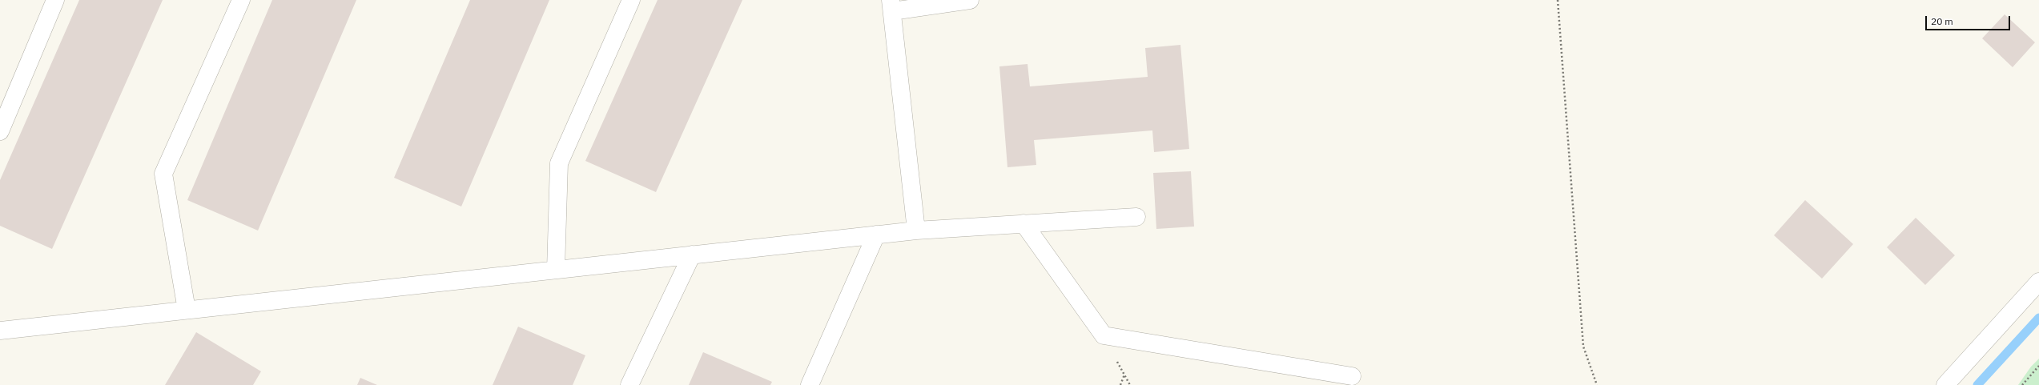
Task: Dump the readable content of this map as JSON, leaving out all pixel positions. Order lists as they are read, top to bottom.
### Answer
{
  "scale_bar": "20 m"
}
